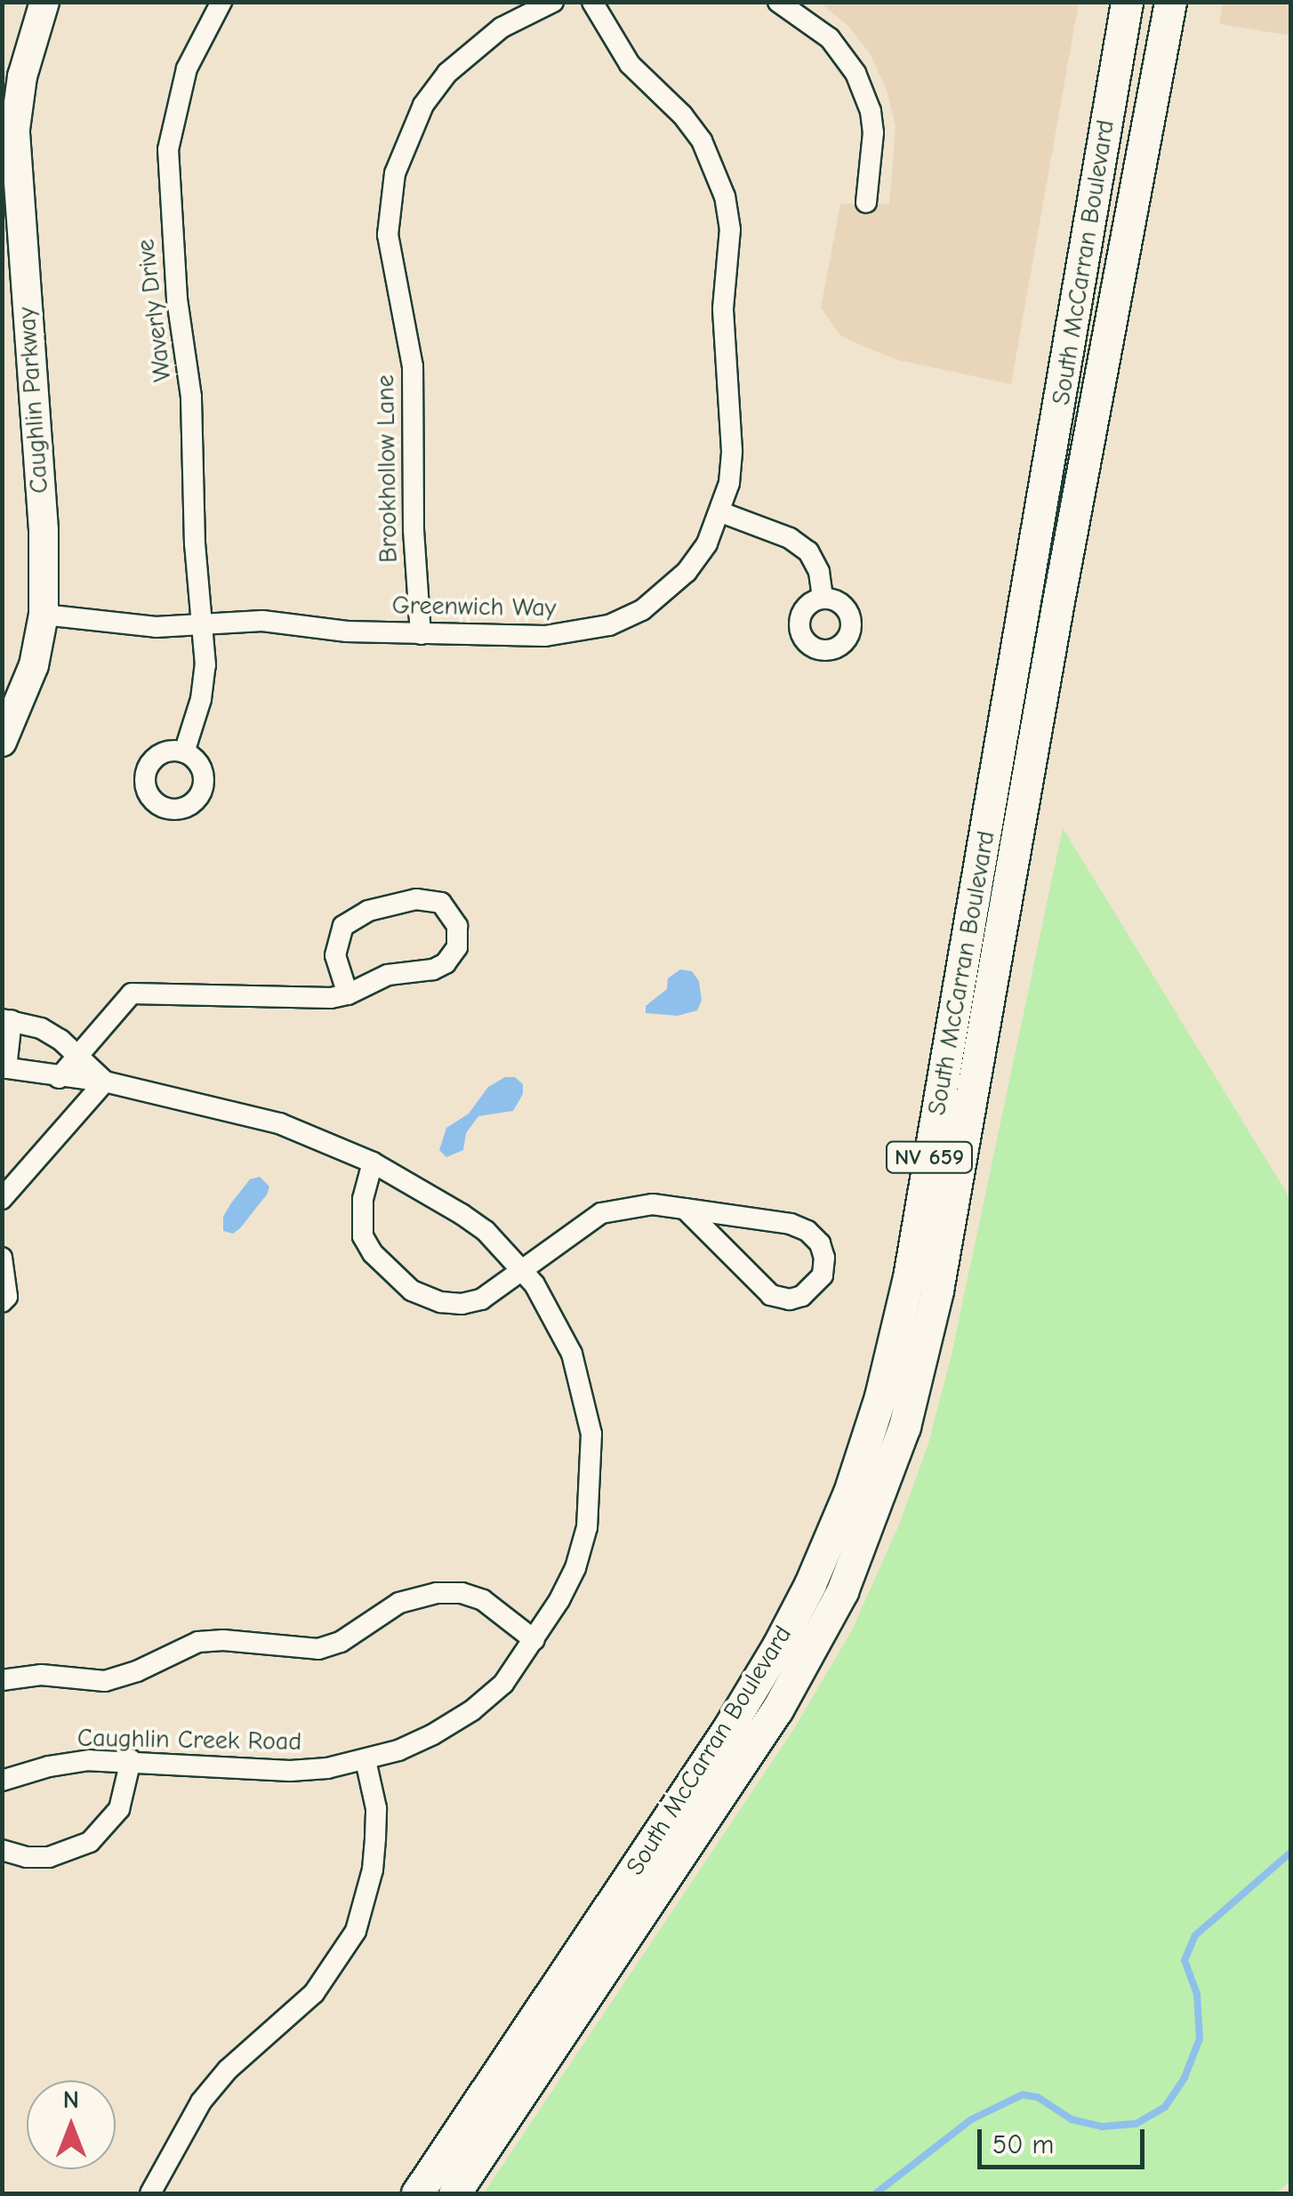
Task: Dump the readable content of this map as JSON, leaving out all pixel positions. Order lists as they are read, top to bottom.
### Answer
{
  "streets": {
    "main road": ["South McCarran Boulevard", "NV 659"],
    "street": [
      "Waverly Drive",
      "Caughlin Parkway",
      "Brookhollow Lane",
      "Greenwich Way",
      "Caughlin Creek Road"
    ]
  },
  "crossings": [
    ["Waverly Drive", "Greenwich Way"],
    ["Caughlin Parkway", "Greenwich Way"],
    ["Brookhollow Lane", "Greenwich Way"]
  ],
  "scale_bar": "50 m",
  "north": "top"
}
